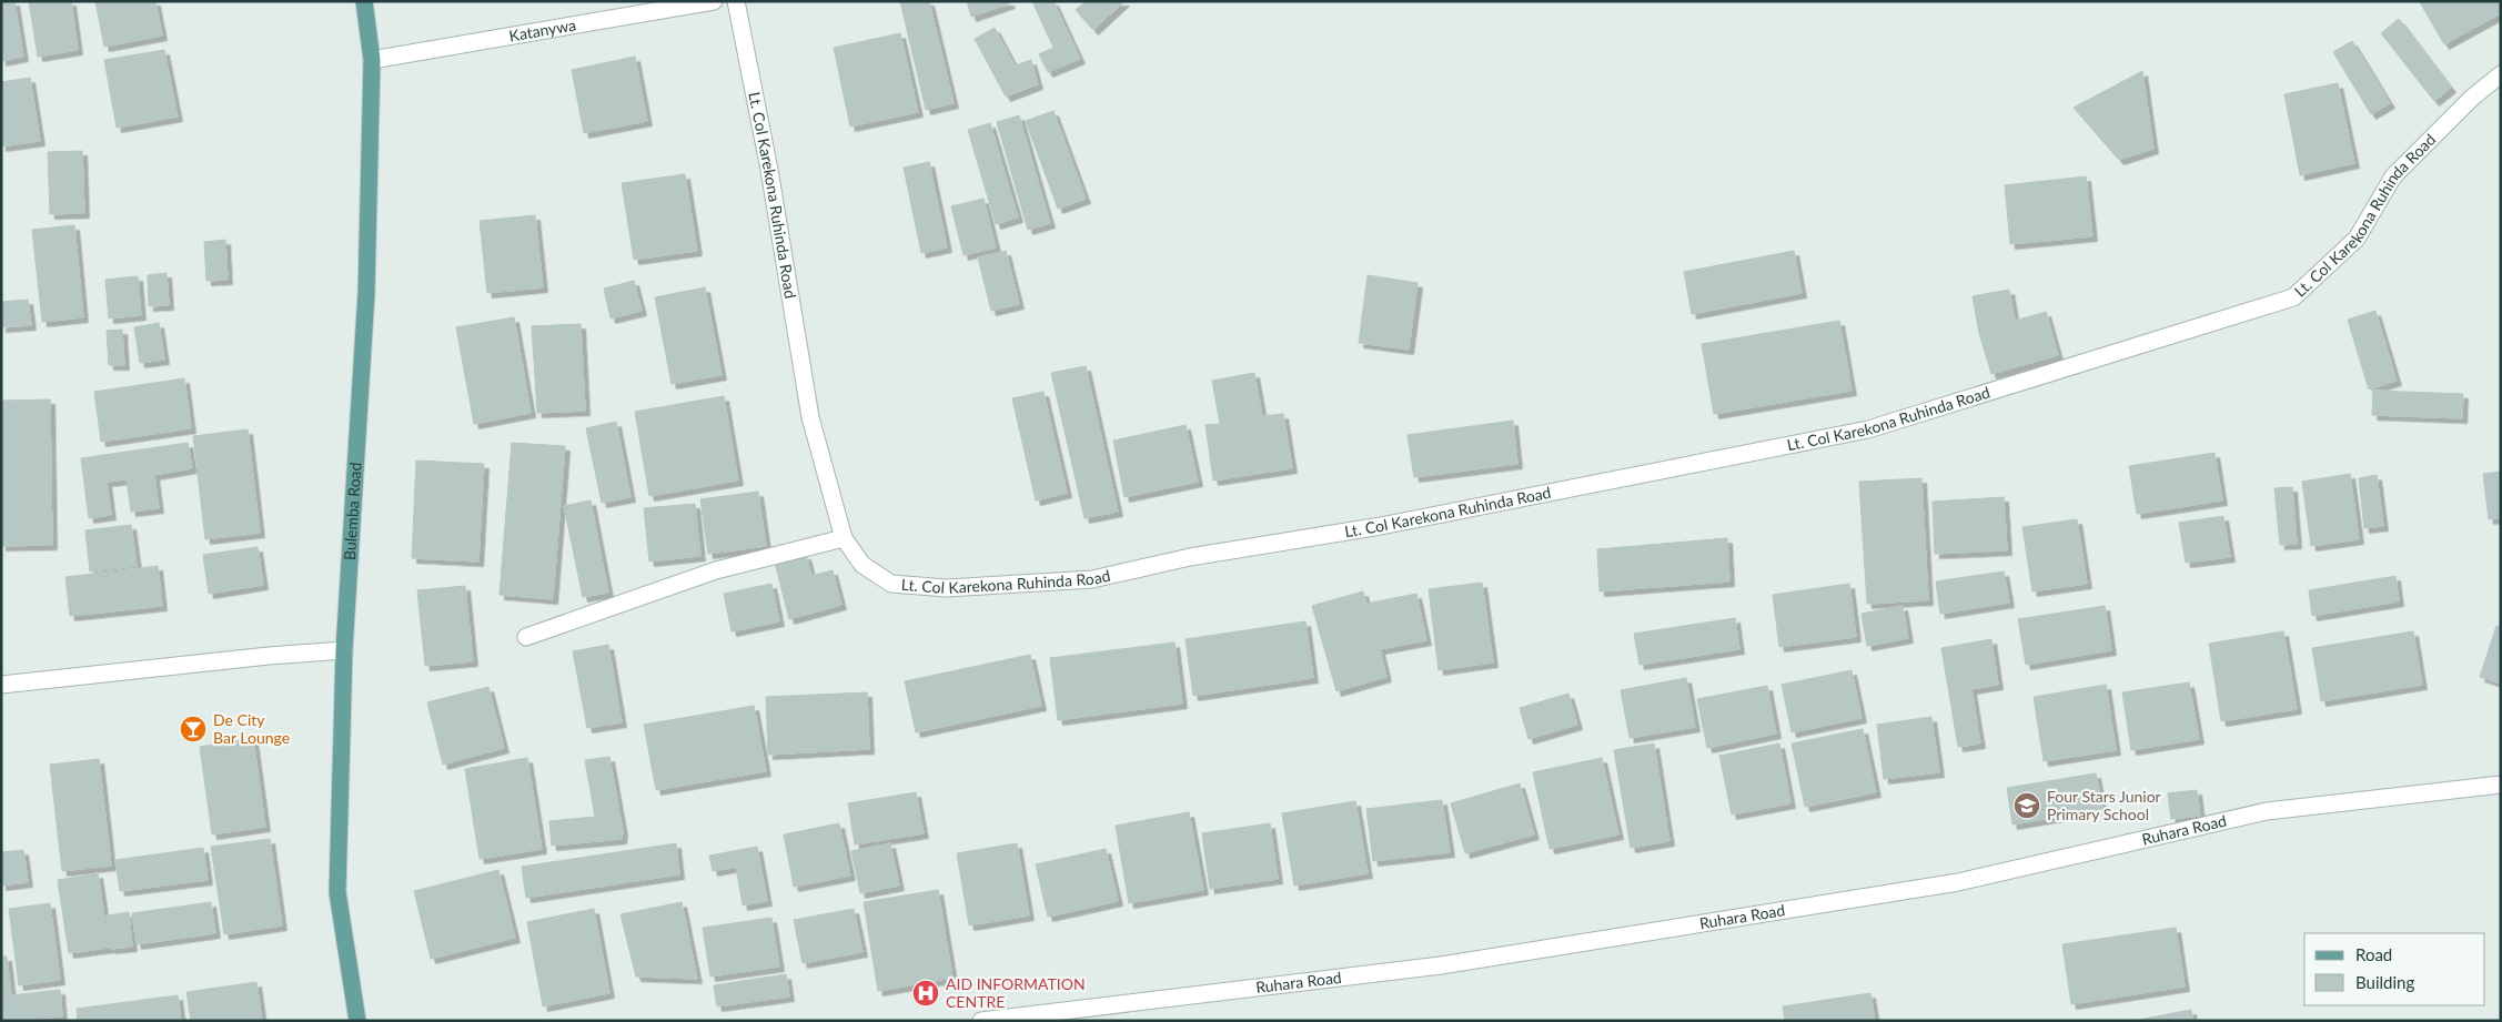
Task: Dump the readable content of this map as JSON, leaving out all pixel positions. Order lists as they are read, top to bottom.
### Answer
{
  "streets": {
    "main road": ["Bulemba Road"],
    "street": ["Katanywa", "Lt. Col Karekona Ruhinda Road", "Ruhara Road"]
  },
  "crossings": [
    ["Katanywa", "Bulemba Road"]
  ],
  "places": {
    "bar": ["De City Bar Lounge"],
    "school or university": ["Four Stars Junior Primary School"],
    "hospital": ["AID INFORMATION CENTRE"]
  },
  "legend": ["Road", "Building"]
}
